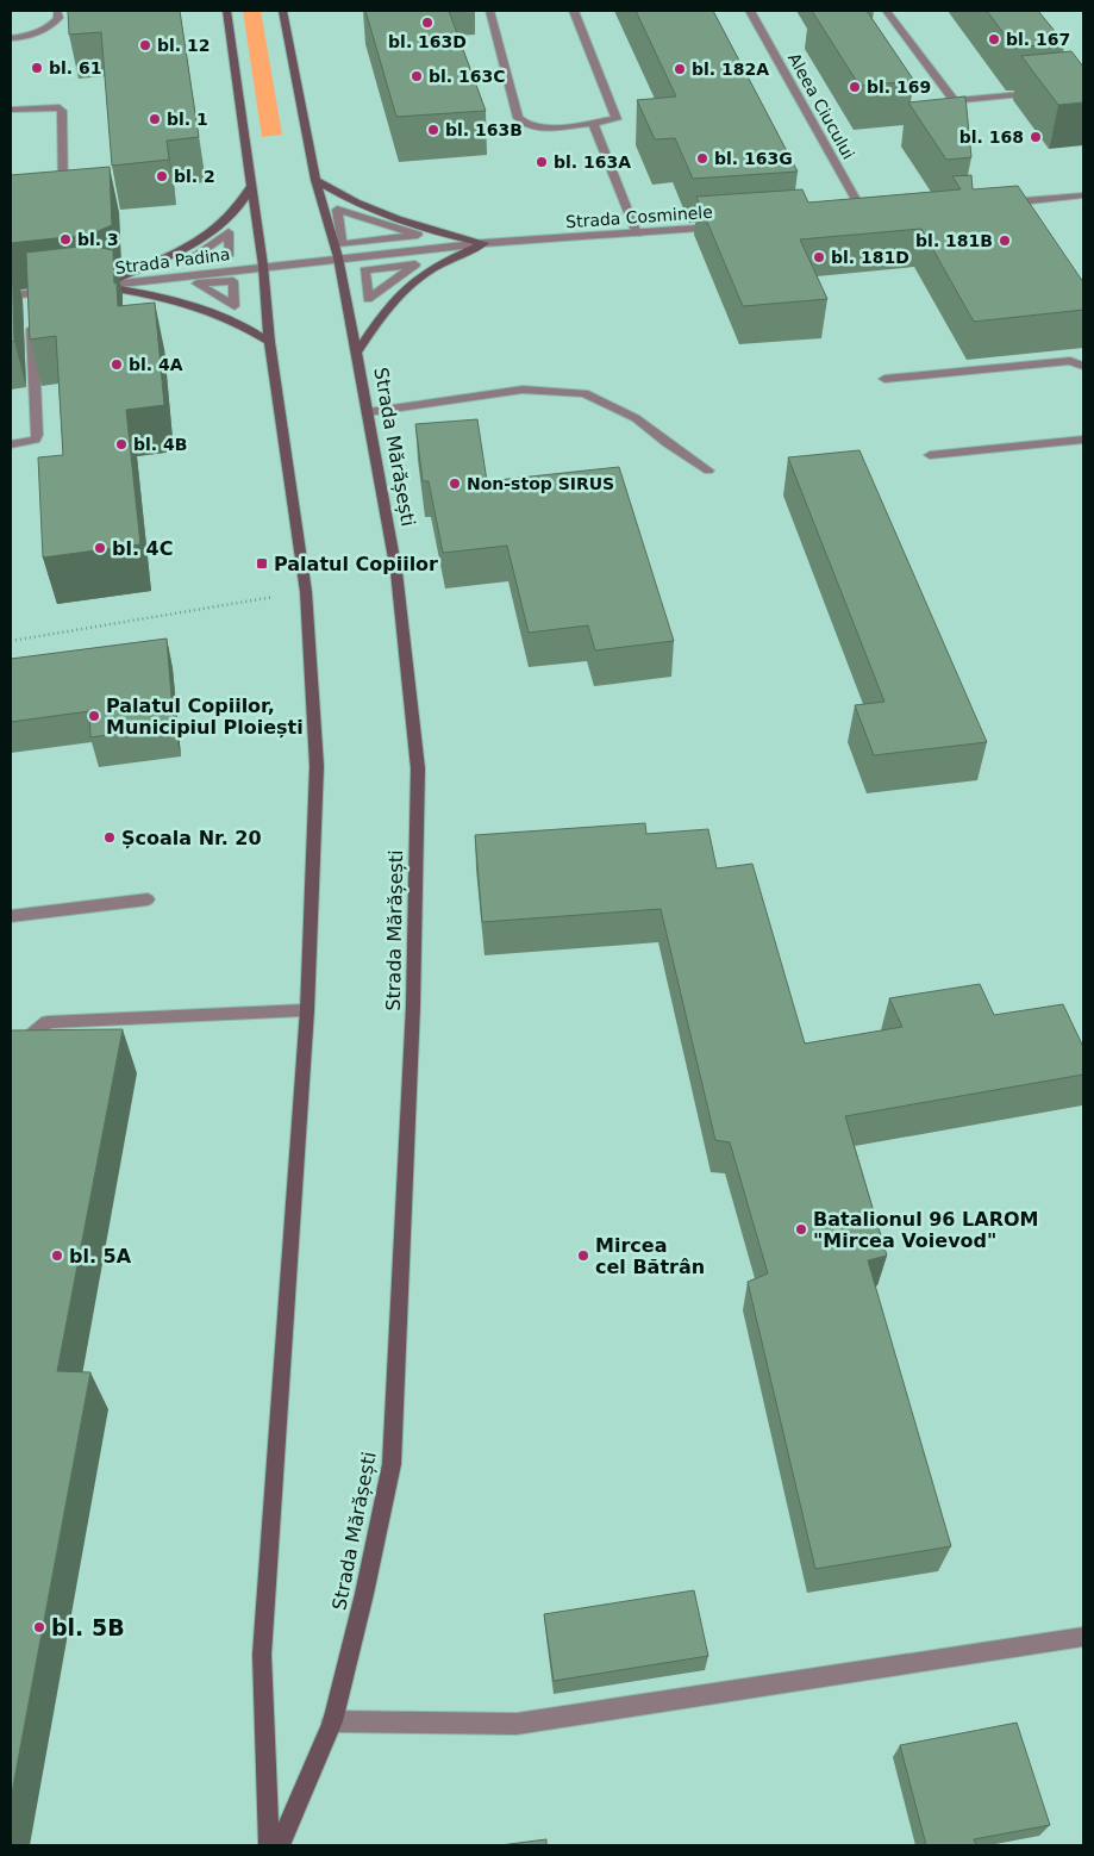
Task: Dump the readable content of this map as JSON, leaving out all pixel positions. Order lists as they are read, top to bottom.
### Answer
{
  "streets": {
    "main road": ["Strada Mărășești"],
    "street": ["Aleea Ciucului", "Strada Cosminele", "Strada Padina"]
  },
  "crossings": [
    ["Strada Cosminele", "Strada Padina"],
    ["Strada Cosminele", "Strada Mărășești"],
    ["Strada Padina", "Strada Mărășești"]
  ],
  "places": {
    "other": [
      "bl. 163D",
      "bl. 167",
      "bl. 12",
      "bl. 61",
      "bl. 182A",
      "bl. 163C",
      "bl. 169",
      "bl. 1",
      "bl. 163B",
      "bl. 168",
      "bl. 163G",
      "bl. 163A",
      "bl. 2",
      "bl. 3",
      "bl. 181B",
      "bl. 181D",
      "bl. 4A",
      "bl. 4B",
      "Non-stop SIRUS",
      "bl. 4C",
      "Palatul Copiilor, Municipiul Ploiești",
      "Școala Nr. 20",
      "Batalionul 96 LAROM \"Mircea Voievod\"",
      "bl. 5A",
      "Mircea cel Bătrân",
      "bl. 5B"
    ],
    "transit": ["Palatul Copiilor"]
  }
}
